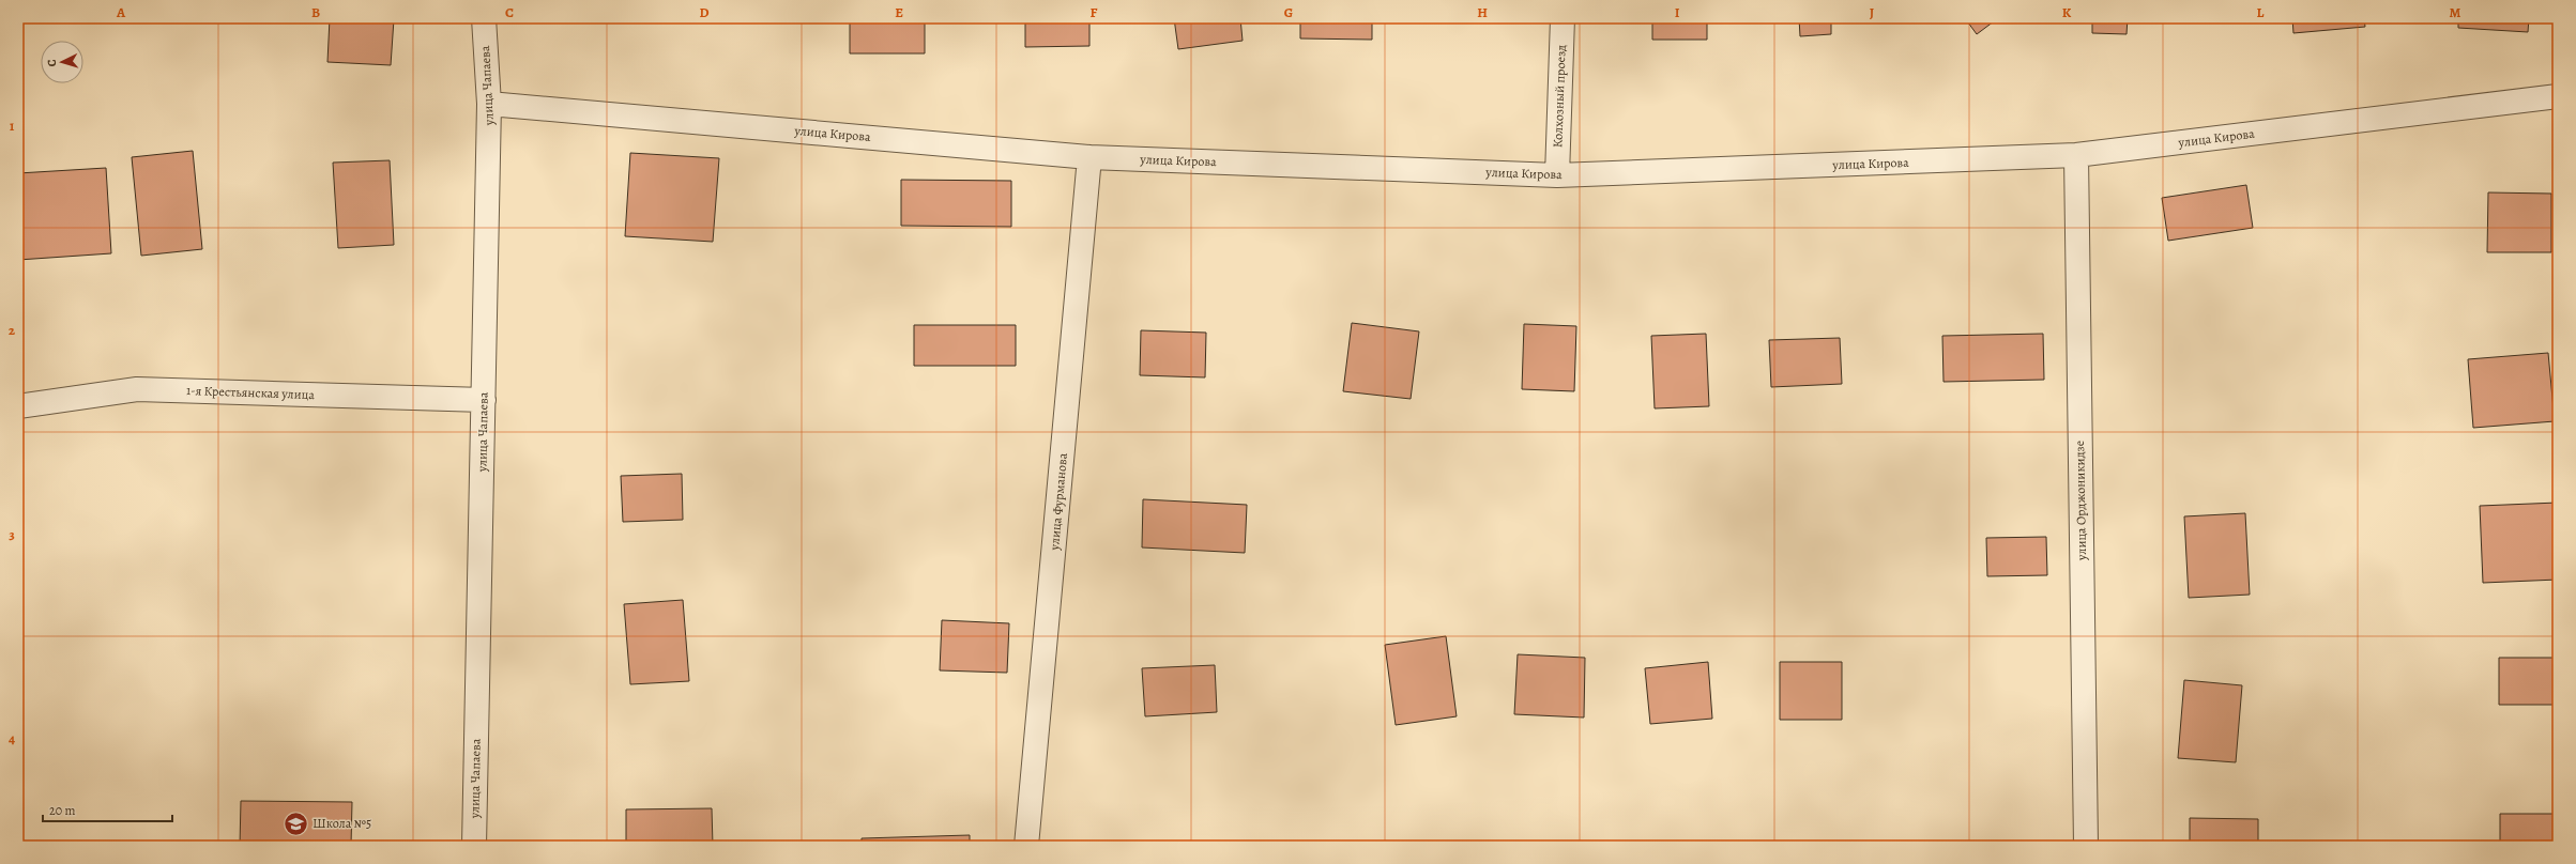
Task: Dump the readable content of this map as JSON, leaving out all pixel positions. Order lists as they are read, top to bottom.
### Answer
{
  "streets": {
    "street": [
      "улица Чапаева",
      "Колхозный проезд",
      "улица Кирова",
      "1-я Крестьянская улица",
      "улица Орджоникидзе",
      "улица Фурманова"
    ]
  },
  "crossings": [
    ["улица Чапаева", "улица Кирова"],
    ["улица Чапаева", "1-я Крестьянская улица"],
    ["Колхозный проезд", "улица Кирова"],
    ["улица Кирова", "улица Орджоникидзе"],
    ["улица Кирова", "улица Фурманова"]
  ],
  "places": {
    "school or university": ["Школа №5"]
  },
  "scale_bar": "20 m",
  "north": "left",
  "grid": {
    "columns": [
      "A",
      "B",
      "C",
      "D",
      "E",
      "F",
      "G",
      "H",
      "I",
      "J",
      "K",
      "L",
      "M"
    ],
    "rows": [
      "1",
      "2",
      "3",
      "4"
    ]
  }
}
